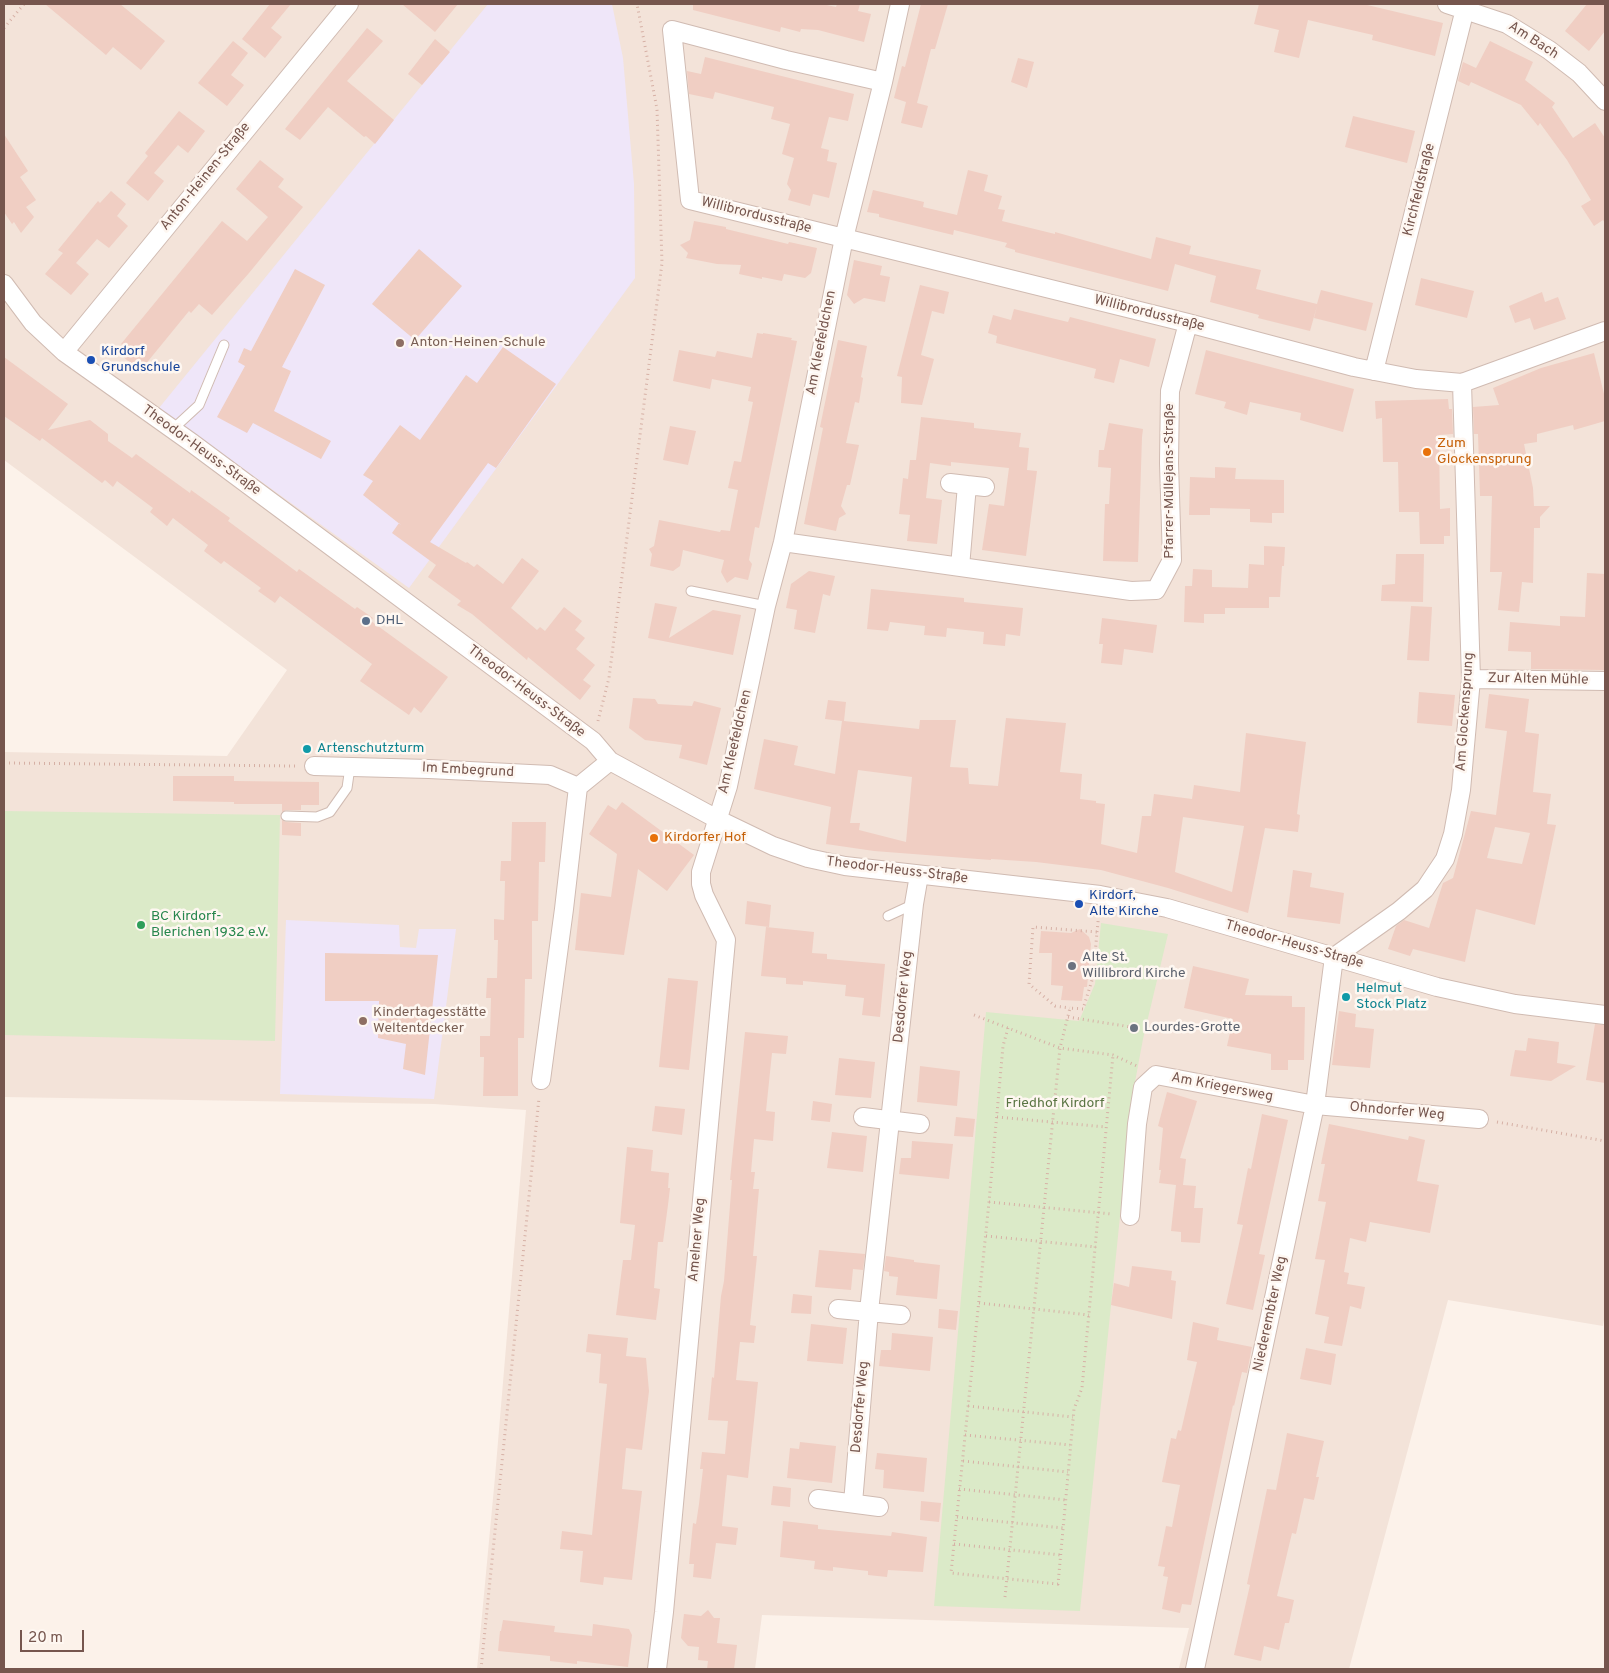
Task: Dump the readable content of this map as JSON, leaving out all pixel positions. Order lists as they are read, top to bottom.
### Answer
{
  "streets": {
    "street": [
      "Am Bach",
      "Anton-Heinen-Straße",
      "Kirchfeldstraße",
      "Willibrordusstraße",
      "Am Kleefeldchen",
      "Theodor-Heuss-Straße",
      "Pfarrer-Müllejans-Straße",
      "Zur Alten Mühle",
      "Am Glockensprung",
      "Im Embegrund",
      "Desdorfer Weg",
      "Am Kriegersweg",
      "Ohndorfer Weg",
      "Amelner Weg",
      "Niederembter Weg"
    ]
  },
  "crossings": [
    ["Am Bach", "Kirchfeldstraße"],
    ["Anton-Heinen-Straße", "Theodor-Heuss-Straße"],
    ["Kirchfeldstraße", "Willibrordusstraße"],
    ["Willibrordusstraße", "Am Kleefeldchen"],
    ["Willibrordusstraße", "Pfarrer-Müllejans-Straße"],
    ["Willibrordusstraße", "Am Glockensprung"],
    ["Am Kleefeldchen", "Theodor-Heuss-Straße"],
    ["Am Kleefeldchen", "Pfarrer-Müllejans-Straße"],
    ["Am Kleefeldchen", "Amelner Weg"],
    ["Theodor-Heuss-Straße", "Am Glockensprung"],
    ["Theodor-Heuss-Straße", "Desdorfer Weg"],
    ["Theodor-Heuss-Straße", "Amelner Weg"],
    ["Theodor-Heuss-Straße", "Niederembter Weg"],
    ["Zur Alten Mühle", "Am Glockensprung"],
    ["Am Glockensprung", "Niederembter Weg"],
    ["Am Kriegersweg", "Ohndorfer Weg"],
    ["Am Kriegersweg", "Niederembter Weg"],
    ["Ohndorfer Weg", "Niederembter Weg"]
  ],
  "parks": ["Friedhof Kirdorf"],
  "places": [
    "Anton-Heinen-Schule",
    "Kirdorf Grundschule",
    "Zum Glockensprung",
    "DHL",
    "Artenschutzturm",
    "Kirdorfer Hof",
    "Kirdorf, Alte Kirche",
    "BC Kirdorf- Blerichen 1932 e.V.",
    "Alte St. Willibrord Kirche",
    "Helmut Stock Platz",
    "Kindertagesstätte Weltentdecker",
    "Lourdes-Grotte"
  ],
  "scale_bar": "20 m"
}
